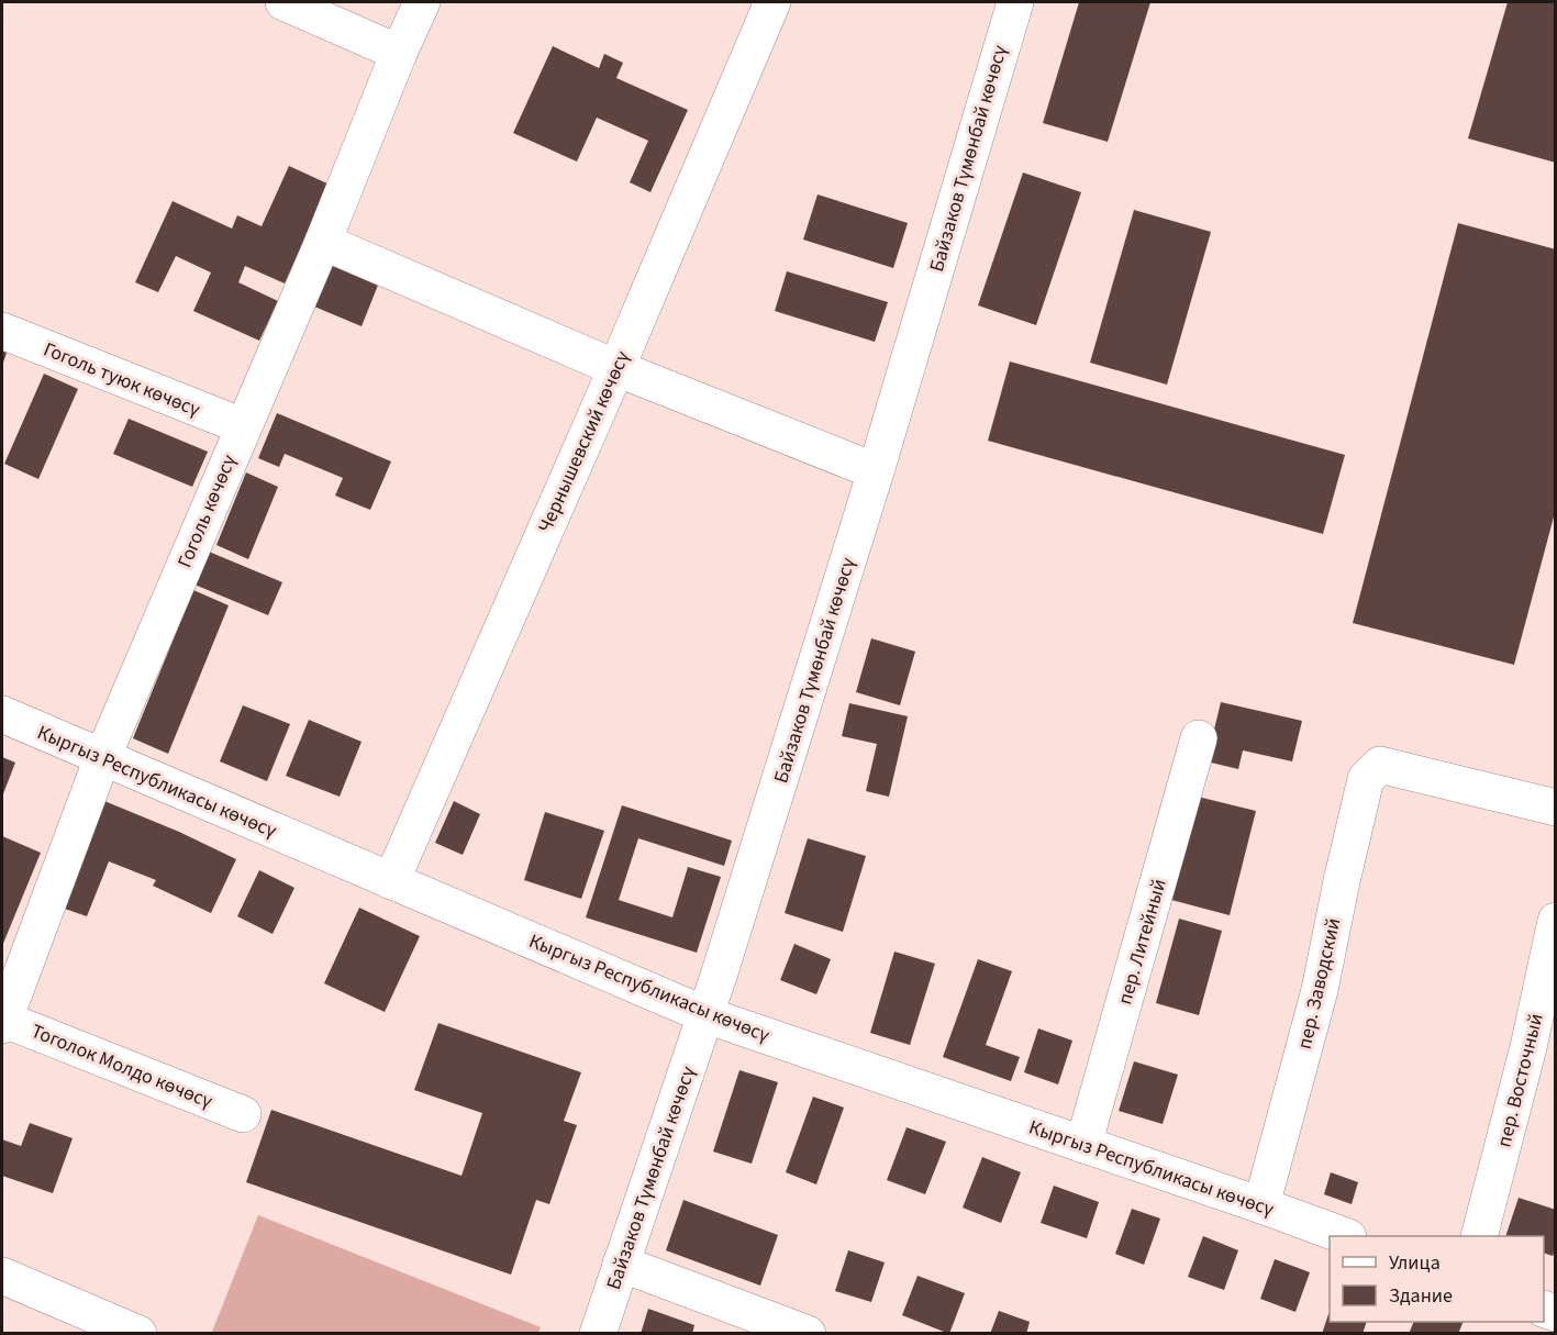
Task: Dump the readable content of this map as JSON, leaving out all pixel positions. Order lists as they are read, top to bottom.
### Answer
{
  "streets": {
    "street": [
      "Байзаков Түмөнбай көчөсү",
      "Гоголь туюк көчөсү",
      "Чернышевский көчөсү",
      "Гоголь көчөсү",
      "Кыргыз Республикасы көчөсү",
      "пер. Литейный",
      "пер. Заводский",
      "Тоголок Молдо көчөсү",
      "пер. Восточный"
    ]
  },
  "crossings": [
    ["Байзаков Түмөнбай көчөсү", "Кыргыз Республикасы көчөсү"],
    ["Гоголь туюк көчөсү", "Гоголь көчөсү"],
    ["Чернышевский көчөсү", "Кыргыз Республикасы көчөсү"],
    ["Гоголь көчөсү", "Кыргыз Республикасы көчөсү"],
    ["Гоголь көчөсү", "Тоголок Молдо көчөсү"],
    ["Кыргыз Республикасы көчөсү", "пер. Литейный"],
    ["Кыргыз Республикасы көчөсү", "пер. Заводский"]
  ],
  "legend": ["Улица", "Здание"]
}
